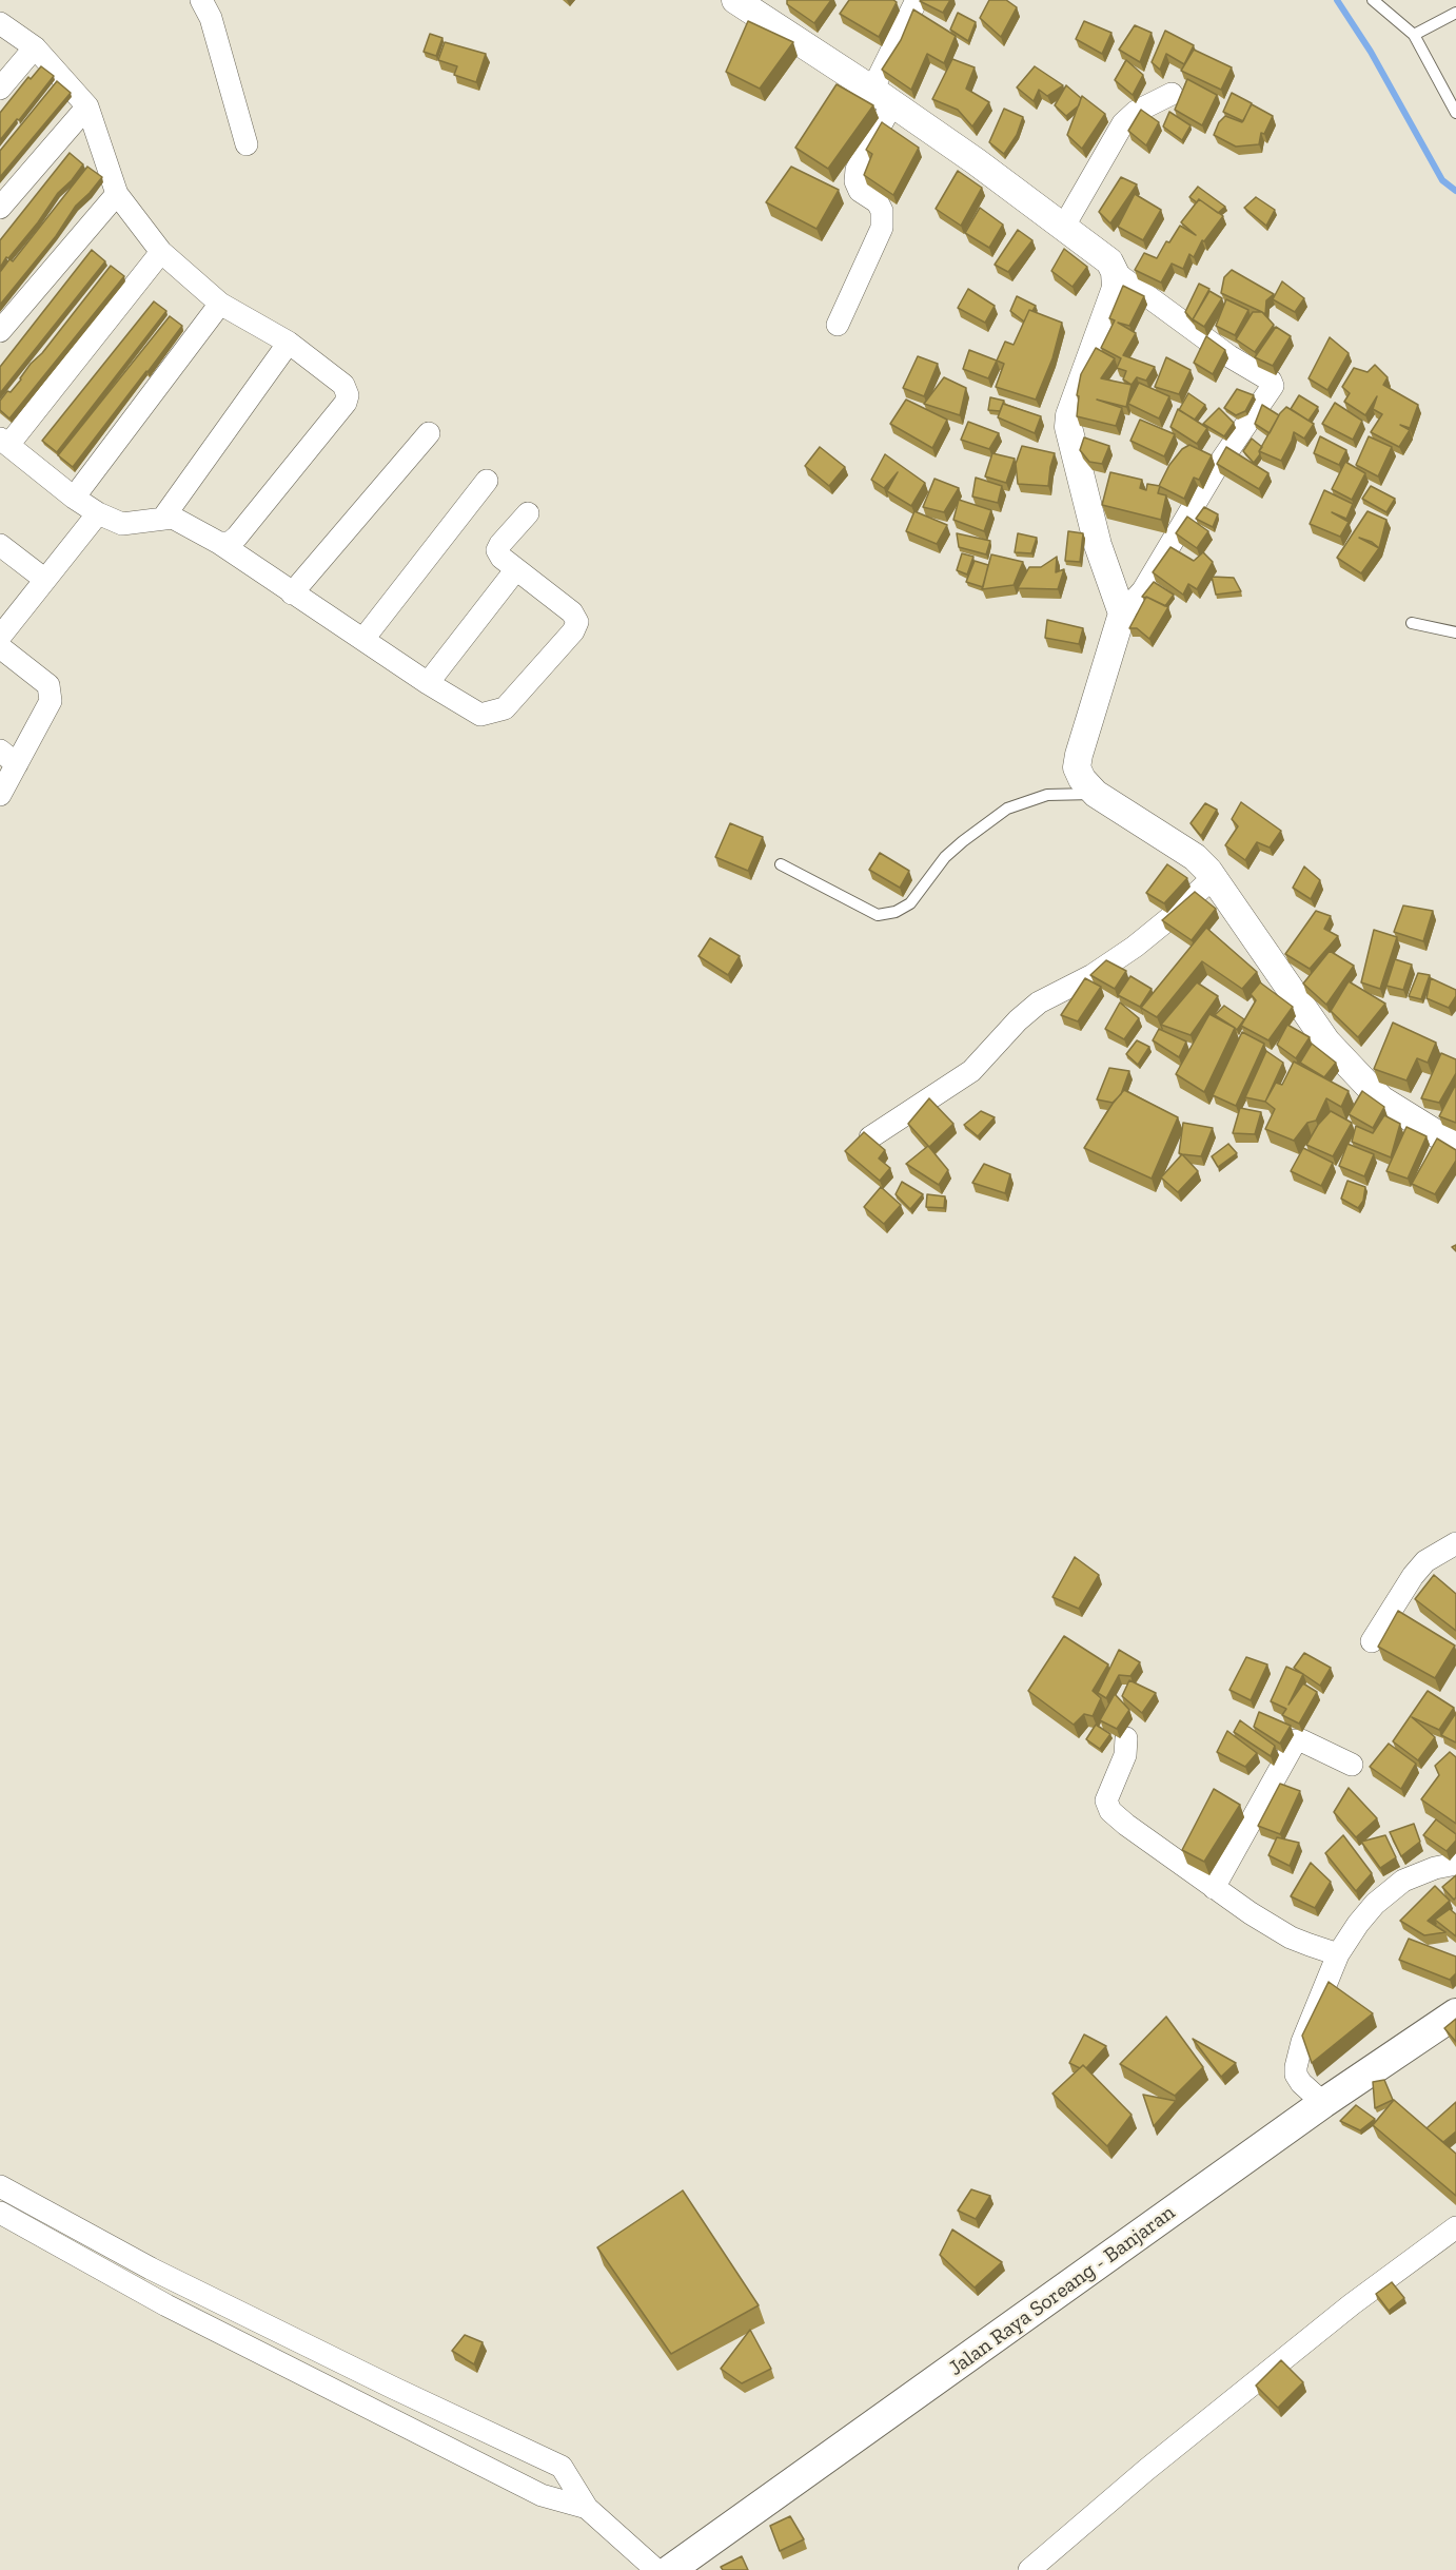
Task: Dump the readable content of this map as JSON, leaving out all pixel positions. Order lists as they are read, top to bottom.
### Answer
{
  "streets": {
    "main road": ["Jalan Raya Soreang - Banjaran"]
  }
}
